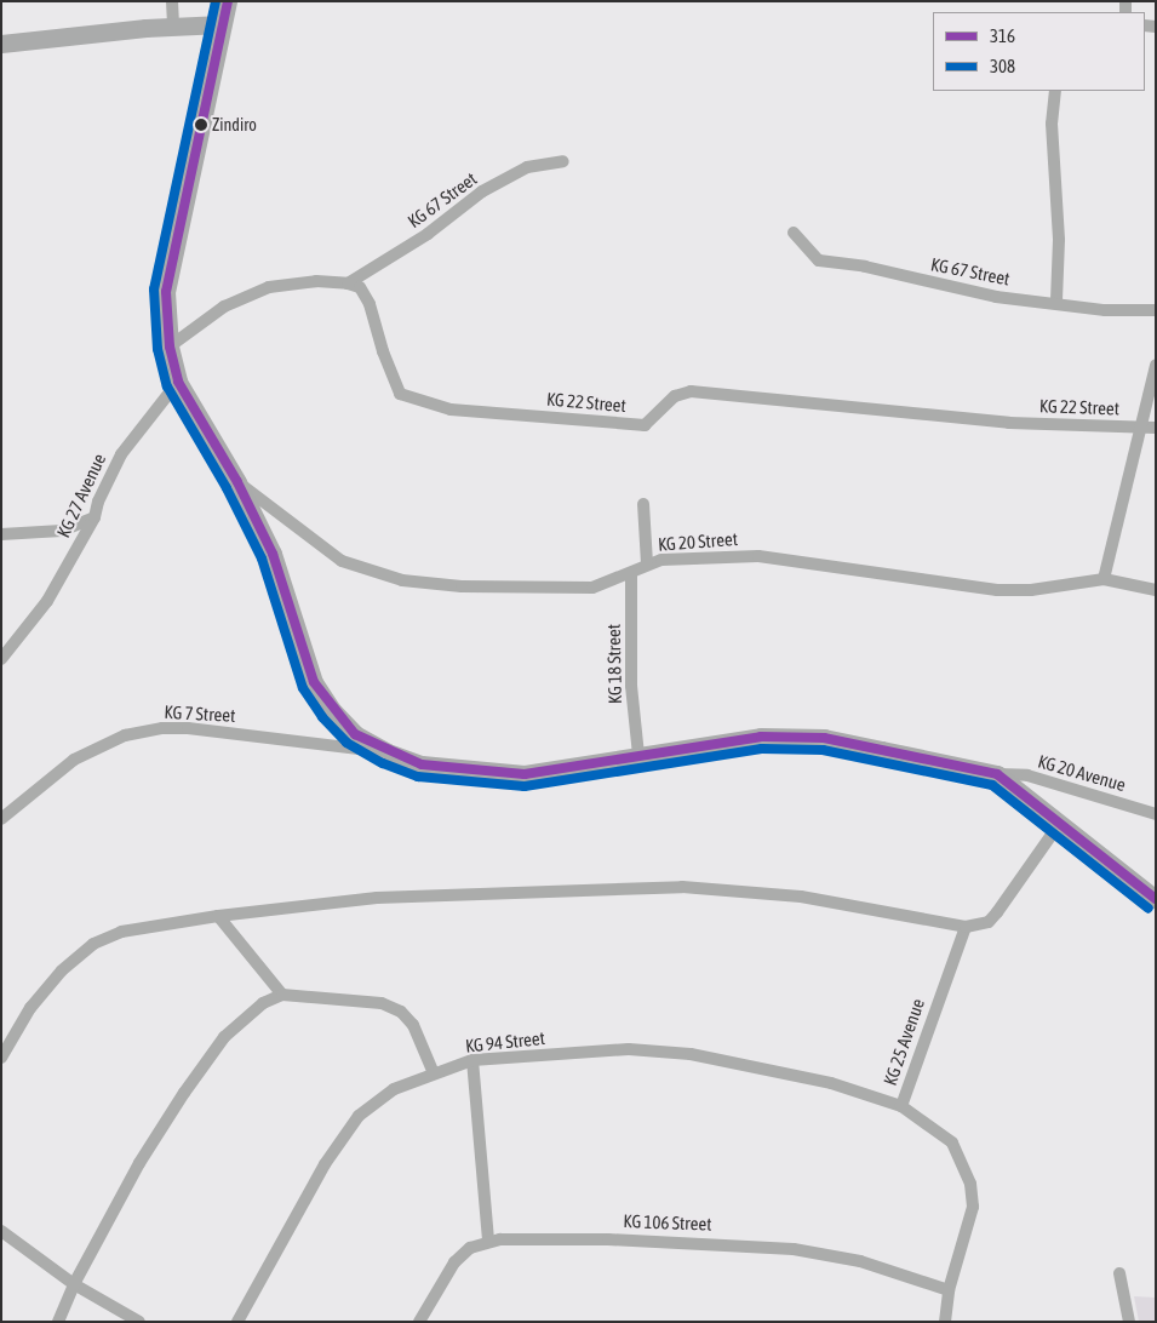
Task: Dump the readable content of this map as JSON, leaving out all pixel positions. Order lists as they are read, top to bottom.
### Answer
{
  "streets": {
    "street": [
      "KG 67 Street",
      "KG 22 Street",
      "KG 27 Avenue",
      "KG 20 Street",
      "KG 18 Street",
      "KG 7 Street",
      "KG 20 Avenue",
      "KG 94 Street",
      "KG 25 Avenue",
      "KG 106 Street"
    ]
  },
  "crossings": [
    ["KG 67 Street", "KG 22 Street"],
    ["KG 20 Street", "KG 18 Street"],
    ["KG 94 Street", "KG 25 Avenue"],
    ["KG 25 Avenue", "KG 106 Street"]
  ],
  "places": ["Zindiro"],
  "lines": ["transit line 316", "transit line 308"],
  "legend": ["316", "308"]
}
